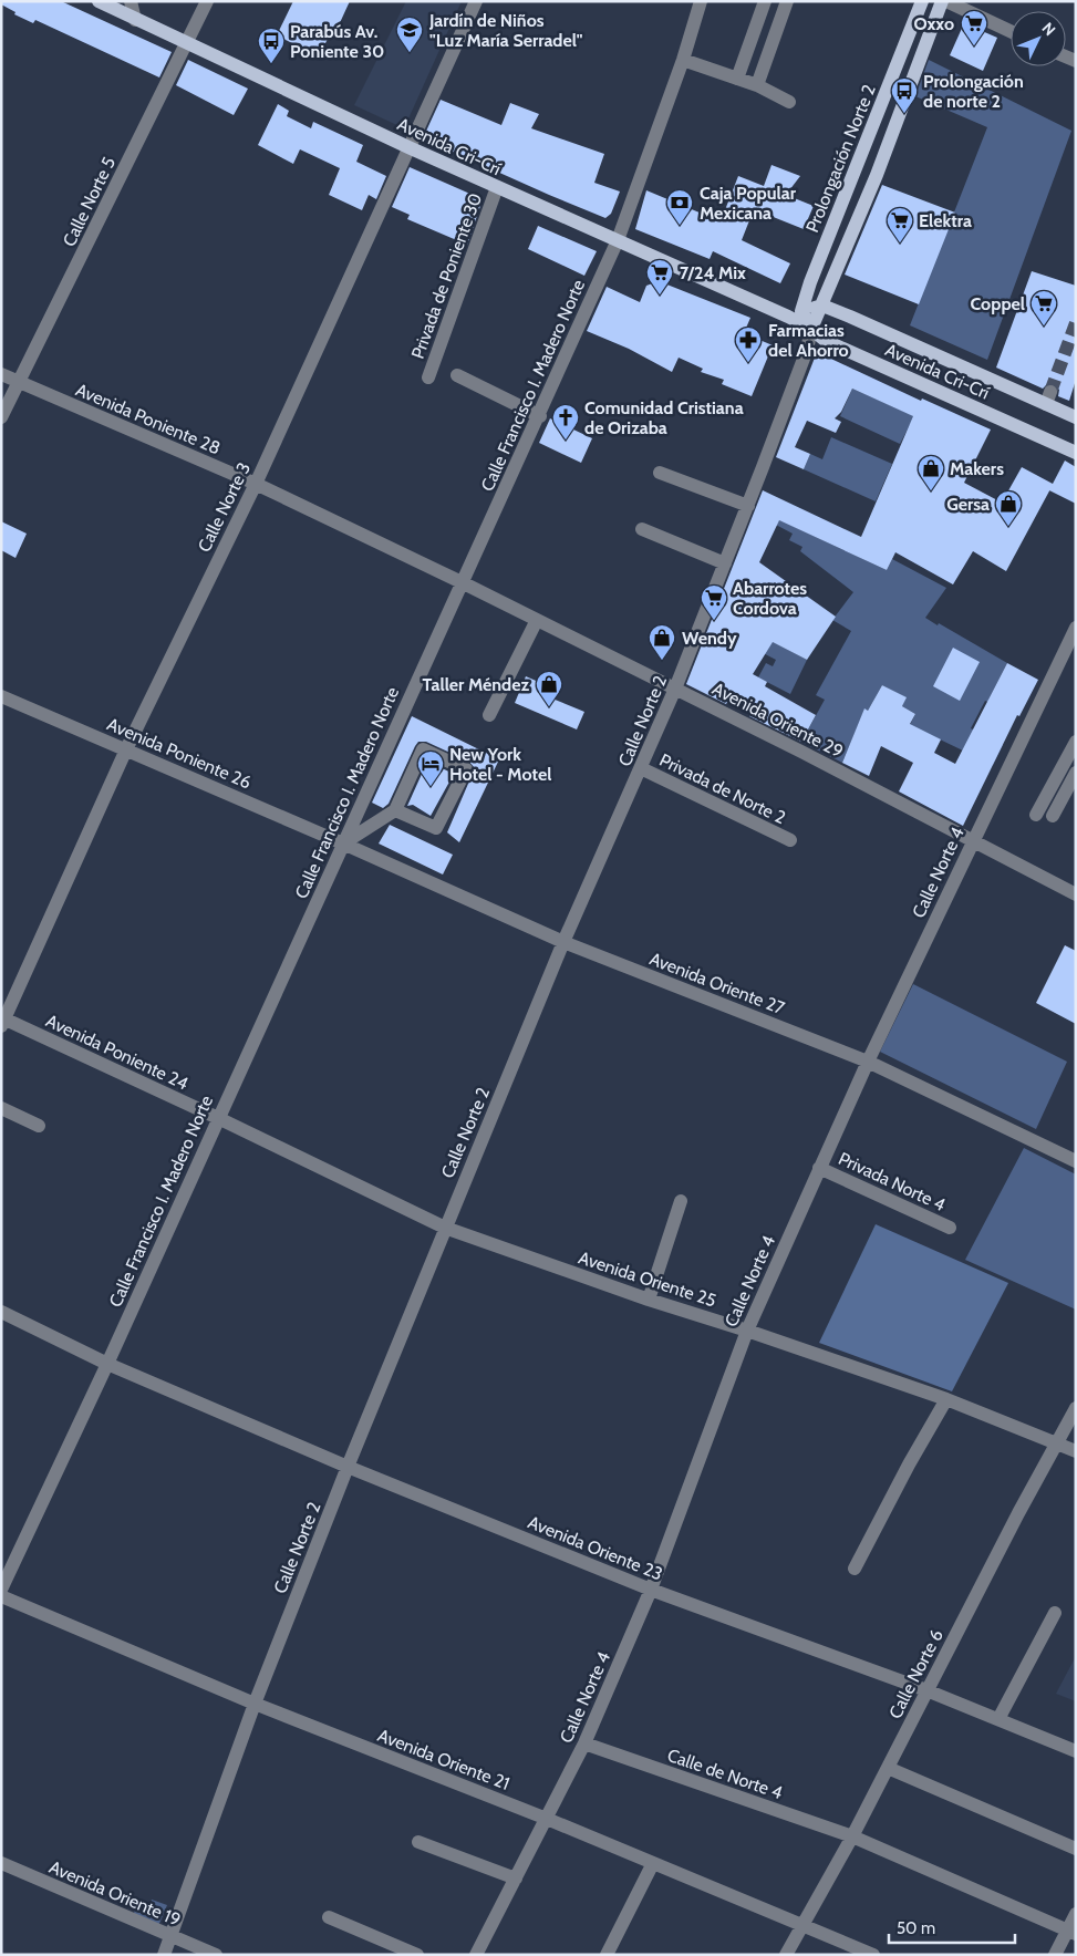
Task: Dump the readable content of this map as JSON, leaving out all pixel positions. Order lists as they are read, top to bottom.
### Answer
{
  "streets": {
    "main road": ["Avenida Cri-Crí", "Prolongación Norte 2"],
    "street": [
      "Calle Norte 5",
      "Privada de Poniente 30",
      "Calle Francisco I. Madero Norte",
      "Avenida Poniente 28",
      "Calle Norte 3",
      "Avenida Oriente 29",
      "Calle Norte 2",
      "Avenida Poniente 26",
      "Privada de Norte 2",
      "Calle Norte 4",
      "Avenida Oriente 27",
      "Avenida Poniente 24",
      "Privada Norte 4",
      "Avenida Oriente 25",
      "Avenida Oriente 23",
      "Calle Norte 6",
      "Avenida Oriente 21",
      "Calle de Norte 4",
      "Avenida Oriente 19"
    ]
  },
  "crossings": [
    ["Avenida Cri-Crí", "Calle Norte 5"],
    ["Avenida Cri-Crí", "Privada de Poniente 30"],
    ["Avenida Cri-Crí", "Calle Francisco I. Madero Norte"],
    ["Avenida Cri-Crí", "Calle Norte 3"],
    ["Avenida Cri-Crí", "Calle Norte 2"],
    ["Calle Norte 5", "Avenida Poniente 28"],
    ["Calle Francisco I. Madero Norte", "Avenida Poniente 28"],
    ["Calle Francisco I. Madero Norte", "Avenida Oriente 29"],
    ["Calle Francisco I. Madero Norte", "Avenida Poniente 26"],
    ["Calle Francisco I. Madero Norte", "Avenida Oriente 27"],
    ["Calle Francisco I. Madero Norte", "Avenida Poniente 24"],
    ["Calle Francisco I. Madero Norte", "Avenida Oriente 25"],
    ["Calle Francisco I. Madero Norte", "Avenida Oriente 23"],
    ["Avenida Poniente 28", "Calle Norte 3"],
    ["Avenida Poniente 28", "Avenida Oriente 29"],
    ["Calle Norte 3", "Avenida Poniente 26"],
    ["Calle Norte 3", "Avenida Poniente 24"],
    ["Avenida Oriente 29", "Calle Norte 2"],
    ["Avenida Oriente 29", "Calle Norte 4"],
    ["Calle Norte 2", "Privada de Norte 2"],
    ["Calle Norte 2", "Avenida Oriente 27"],
    ["Calle Norte 2", "Avenida Oriente 25"],
    ["Calle Norte 2", "Avenida Oriente 23"],
    ["Calle Norte 2", "Avenida Oriente 21"],
    ["Calle Norte 2", "Avenida Oriente 19"],
    ["Avenida Poniente 26", "Avenida Oriente 27"],
    ["Calle Norte 4", "Avenida Oriente 27"],
    ["Calle Norte 4", "Privada Norte 4"],
    ["Calle Norte 4", "Avenida Oriente 25"],
    ["Calle Norte 4", "Avenida Oriente 23"],
    ["Calle Norte 4", "Avenida Oriente 21"],
    ["Calle Norte 4", "Calle de Norte 4"],
    ["Avenida Poniente 24", "Avenida Oriente 25"],
    ["Avenida Oriente 25", "Calle Norte 6"],
    ["Avenida Oriente 23", "Calle Norte 6"],
    ["Calle Norte 6", "Avenida Oriente 21"],
    ["Calle Norte 6", "Calle de Norte 4"]
  ],
  "places": {
    "supermarket": [
      "Oxxo",
      "Elektra",
      "7/24 Mix",
      "Coppel",
      "Abarrotes Cordova"
    ],
    "school or university": ["Jardín de Niños \"Luz María Serradel\""],
    "bus stop": ["Parabús Av. Poniente 30", "Prolongación de norte 2"],
    "bank": ["Caja Popular Mexicana"],
    "pharmacy": ["Farmacias del Ahorro"],
    "church": ["Comunidad Cristiana de Orizaba"],
    "shop": [
      "Makers",
      "Gersa",
      "Wendy",
      "Taller Méndez"
    ],
    "hotel": ["New York Hotel - Motel"]
  },
  "scale_bar": "50 m",
  "north": "top right"
}
